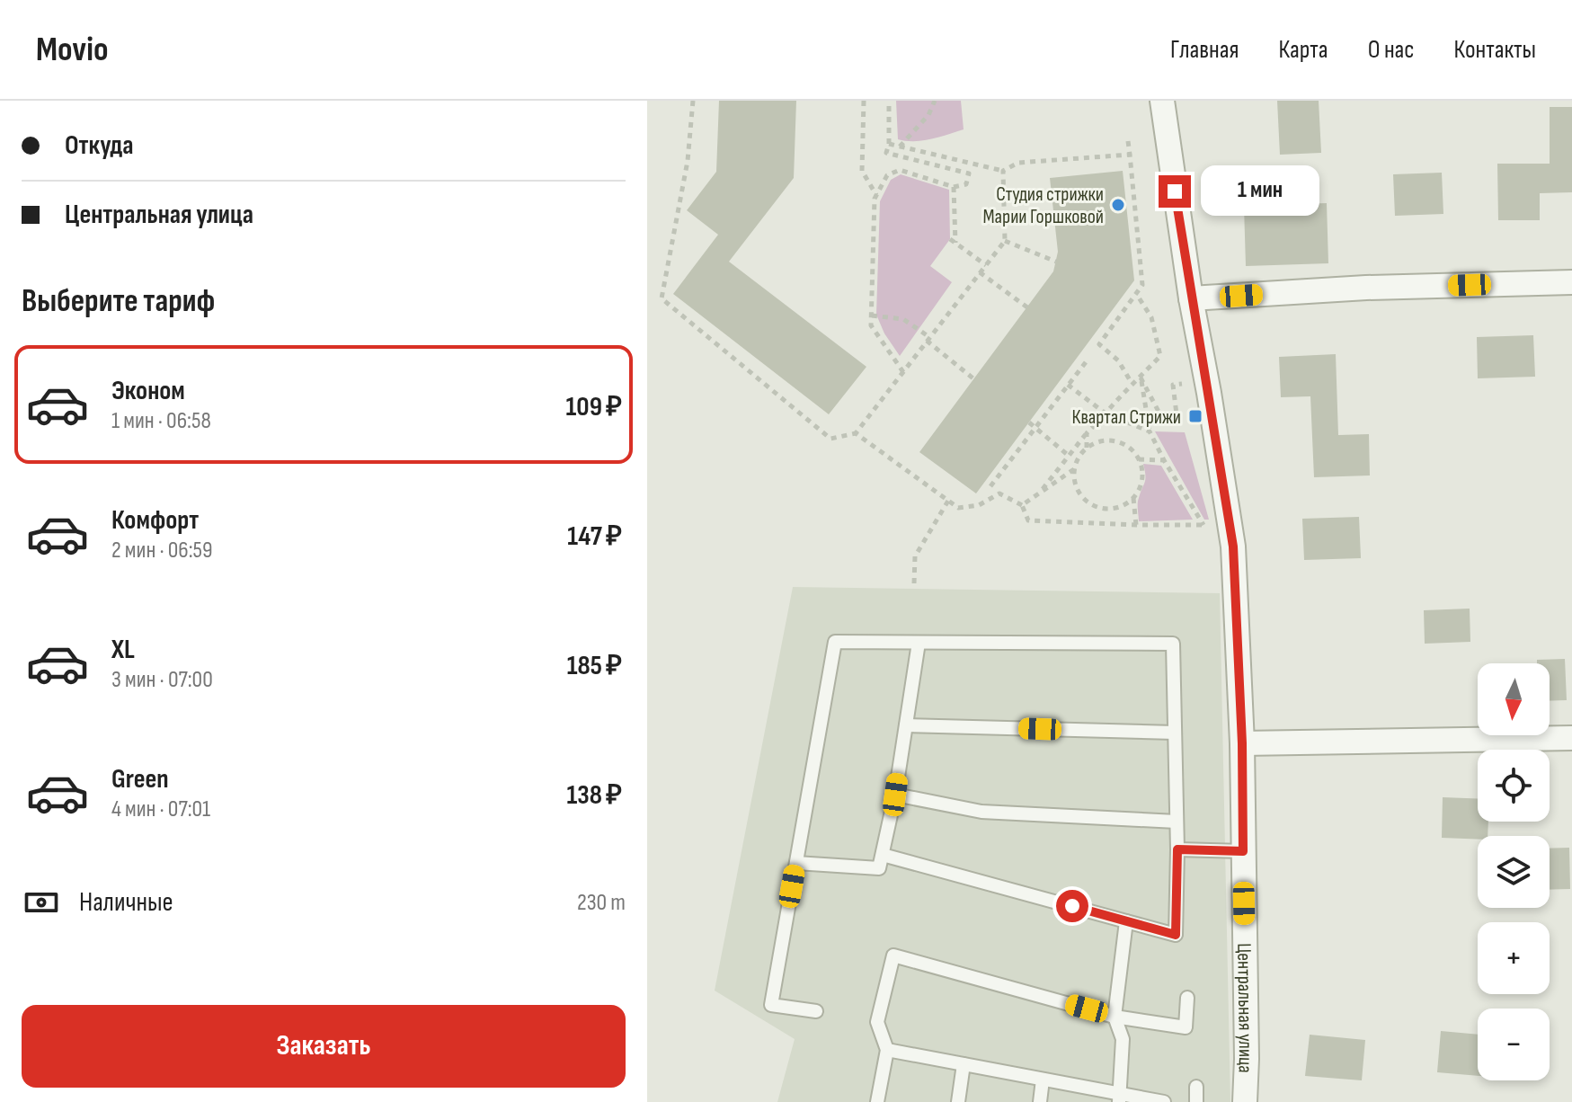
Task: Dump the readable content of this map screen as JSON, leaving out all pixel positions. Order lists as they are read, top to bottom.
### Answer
{
  "streets": {
    "street": ["Центральная улица"]
  },
  "places": {
    "other": ["Студия стрижки Марии Горшковой"],
    "transit": ["Квартал Стрижи"]
  },
  "north": "bottom",
  "page": {
    "header": "Movio",
    "nav": [
      "Главная",
      "Карта",
      "О нас",
      "Контакты"
    ],
    "banner": ["Откуда", "Центральная улица"],
    "bubble": "1 мин",
    "heading": "Выберите тариф",
    "list": [
      {
        "name": "Эконом",
        "note": "1 мин · 06:58",
        "value": "109 ₽"
      },
      {
        "name": "Комфорт",
        "note": "2 мин · 06:59",
        "value": "147 ₽"
      },
      {
        "name": "XL",
        "note": "3 мин · 07:00",
        "value": "185 ₽"
      },
      {
        "name": "Green",
        "note": "4 мин · 07:01",
        "value": "138 ₽"
      }
    ],
    "map_buttons": ["+", "−"],
    "pay": ["Наличные", "230 m"],
    "buttons": "Заказать"
  }
}
